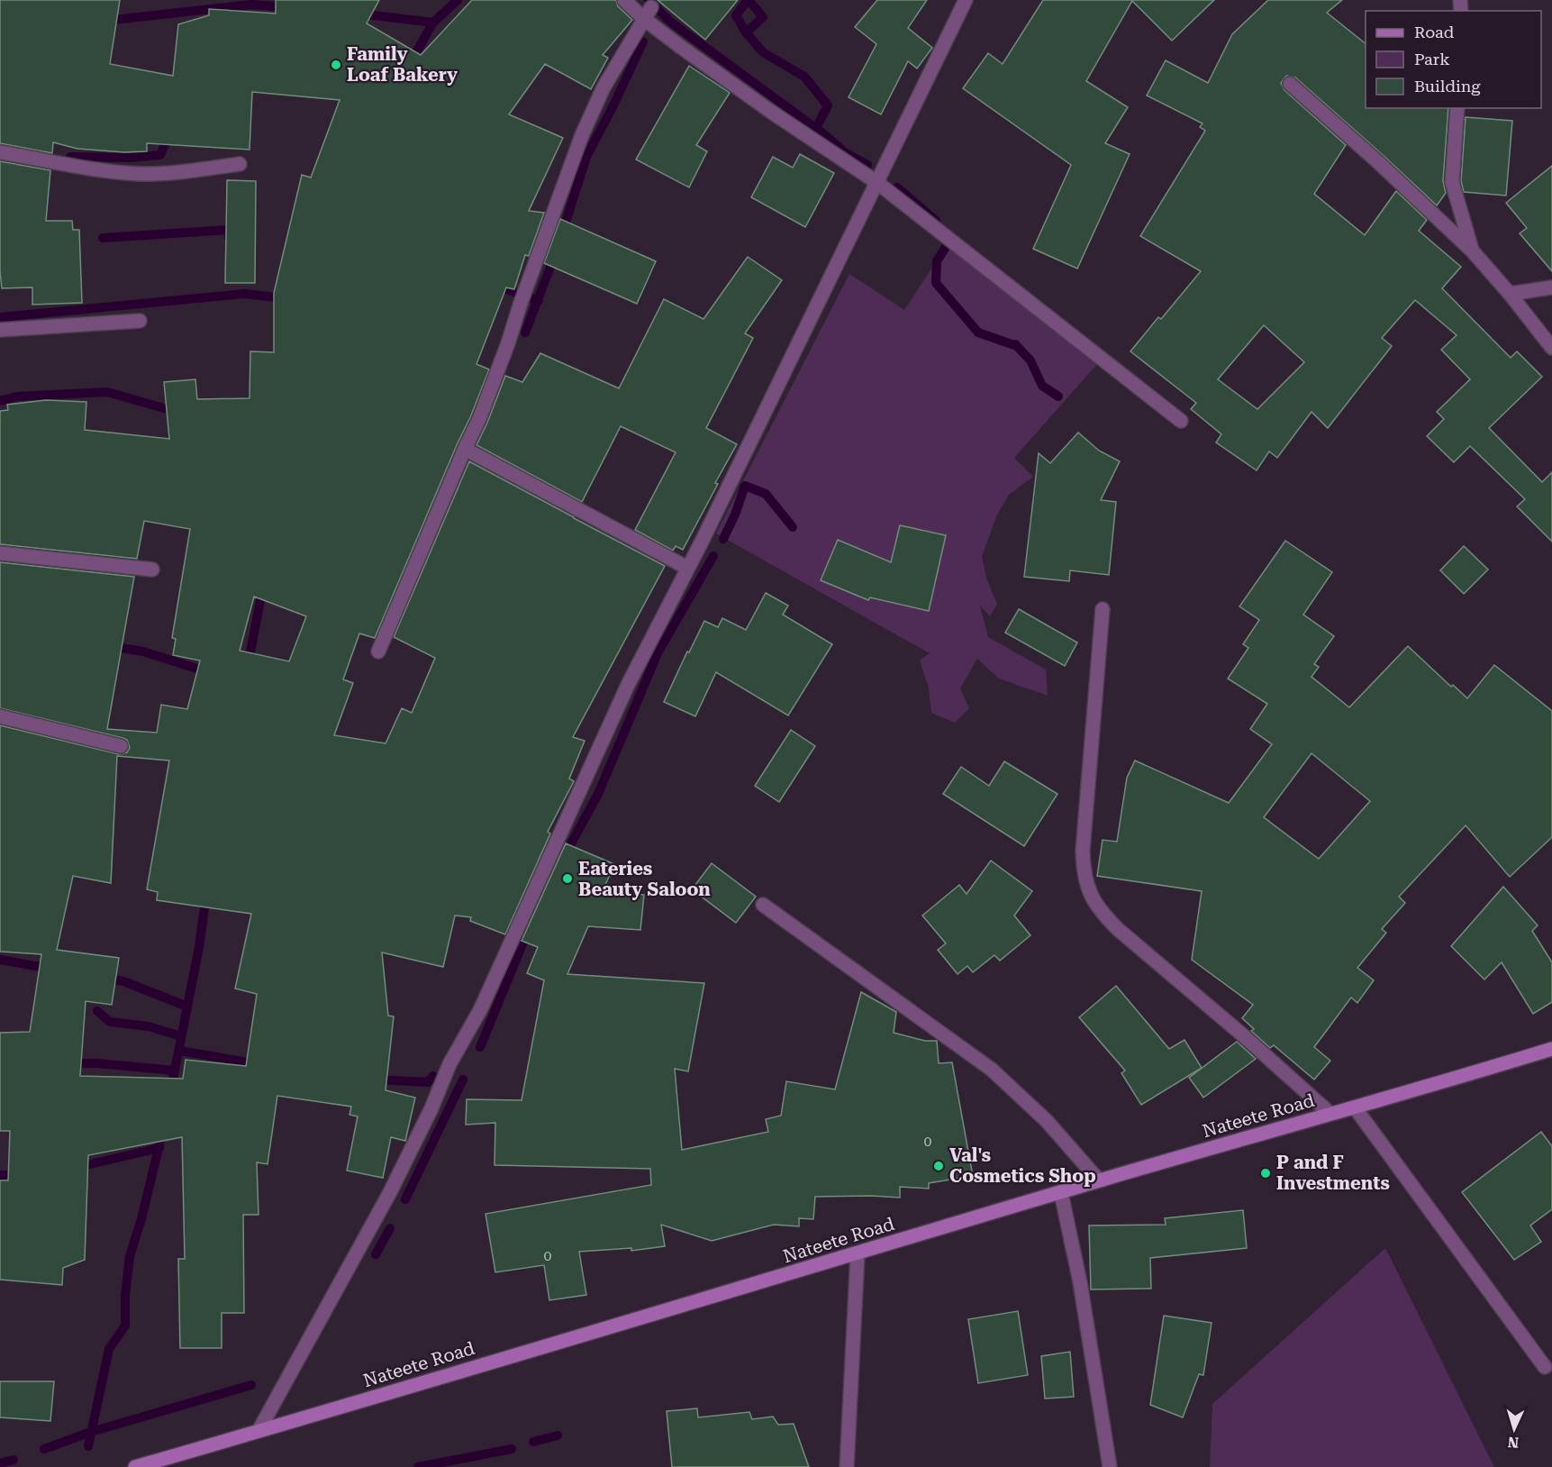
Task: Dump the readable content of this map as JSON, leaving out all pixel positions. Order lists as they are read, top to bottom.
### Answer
{
  "streets": {
    "main road": ["Nateete Road"]
  },
  "places": [
    "Family Loaf Bakery",
    "Eateries Beauty Saloon",
    "Val's Cosmetics Shop",
    "P and F Investments"
  ],
  "house_numbers": ["0", "0"],
  "legend": ["Road", "Park", "Building"],
  "north": "bottom"
}
